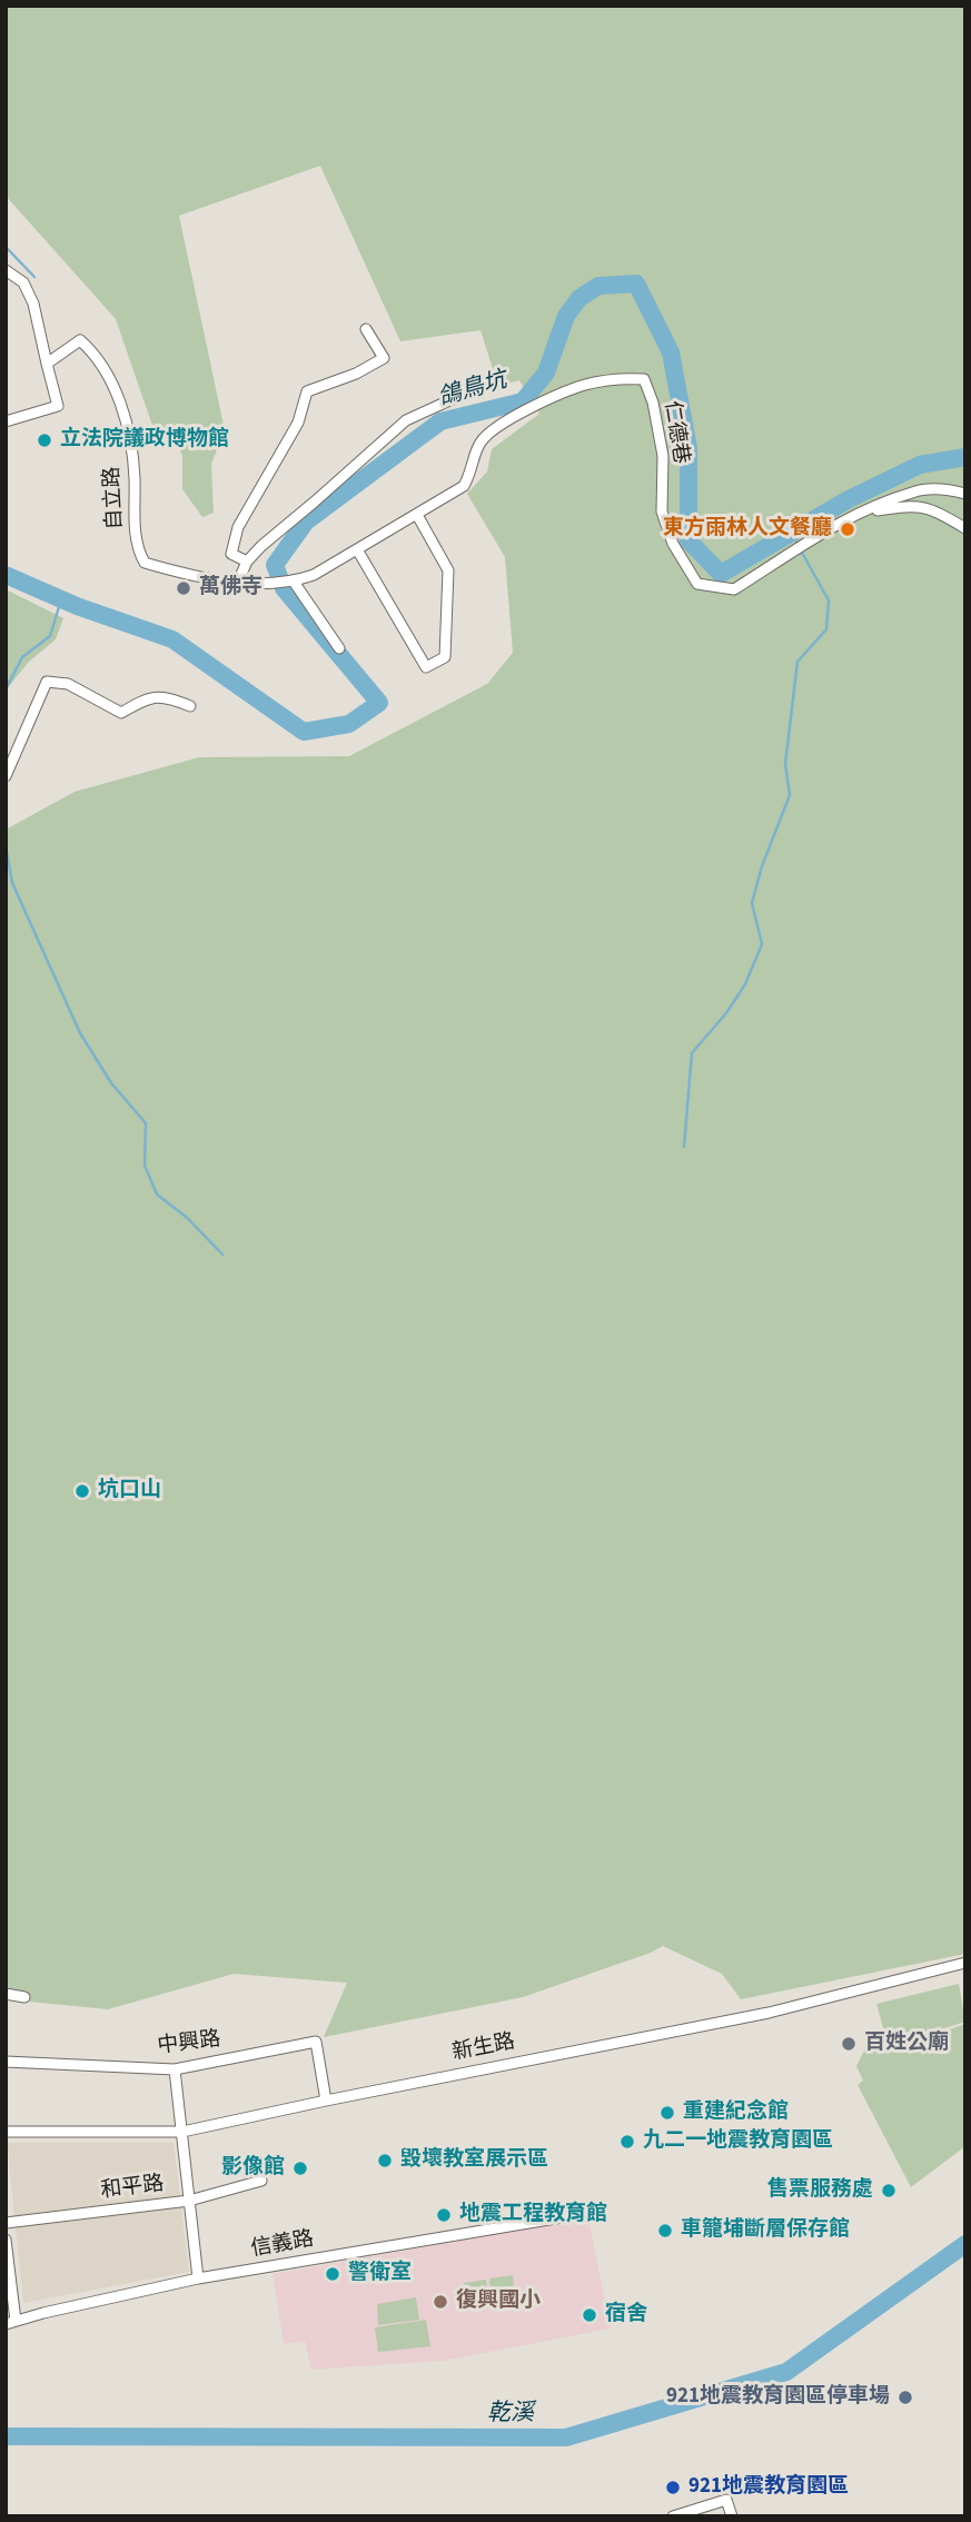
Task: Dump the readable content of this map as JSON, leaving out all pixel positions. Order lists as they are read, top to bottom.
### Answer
{
  "streets": {
    "street": [
      "仁德巷",
      "自立路",
      "中興路",
      "新生路",
      "和平路",
      "信義路"
    ]
  },
  "crossings": [
    ["中興路", "新生路"]
  ],
  "water": ["鴿鳥坑", "乾溪"],
  "places": [
    "立法院議政博物館",
    "東方雨林人文餐廳",
    "萬佛寺",
    "坑口山",
    "百姓公廟",
    "重建紀念館",
    "九二一地震教育園區",
    "毀壞教室展示區",
    "影像館",
    "售票服務處",
    "地震工程教育館",
    "車籠埔斷層保存館",
    "警衛室",
    "復興國小",
    "宿舍",
    "921地震教育園區停車場",
    "921地震教育園區"
  ]
}
